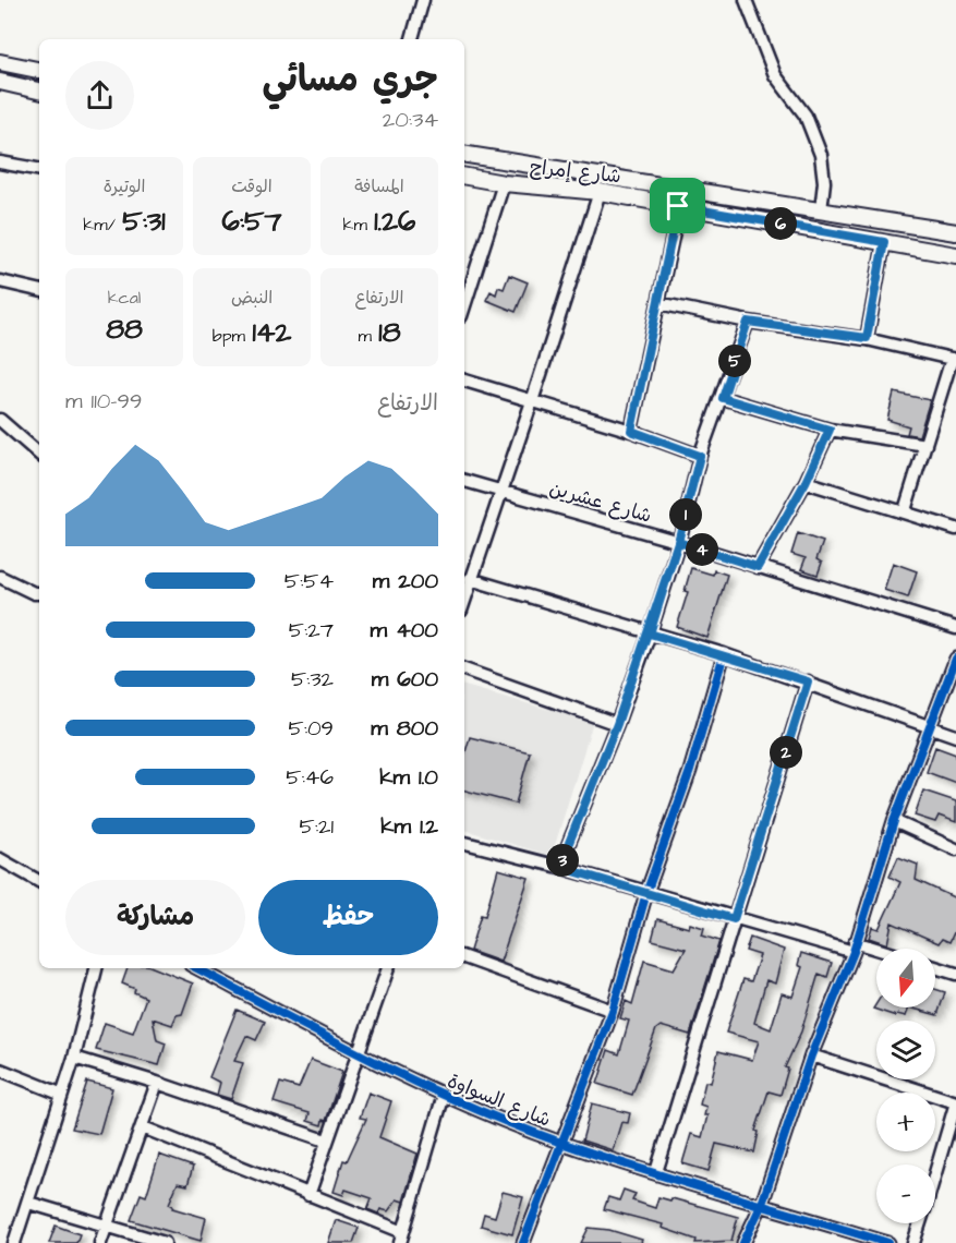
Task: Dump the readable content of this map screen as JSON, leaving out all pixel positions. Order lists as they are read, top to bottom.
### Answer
{
  "streets": {
    "main road": ["شارع إمراح"],
    "street": ["شارع عشرين", "شارع السواوة"]
  },
  "north": "bottom",
  "page": {
    "heading": ["جري مسائي", "20:34"],
    "stats": [
      ["المسافة", "1.26 km"],
      ["الوقت", "6:57"],
      ["الوتيرة", "5:31 /km"],
      ["الارتفاع", "18 m"],
      ["النبض", "142 bpm"],
      ["kcal", "88"]
    ],
    "pins": [
      "6",
      "5",
      "1",
      "4",
      "2",
      "3"
    ],
    "chart": ["الارتفاع", "99–110 m"],
    "list": [
      {
        "name": "200 m",
        "note": "5:54"
      },
      {
        "name": "400 m",
        "note": "5:27"
      },
      {
        "name": "600 m",
        "note": "5:32"
      },
      {
        "name": "800 m",
        "note": "5:09"
      },
      {
        "name": "1.0 km",
        "note": "5:46"
      },
      {
        "name": "1.2 km",
        "note": "5:21"
      }
    ],
    "buttons": ["حفظ", "مشاركة"],
    "map_buttons": ["+", "−"]
  }
}
